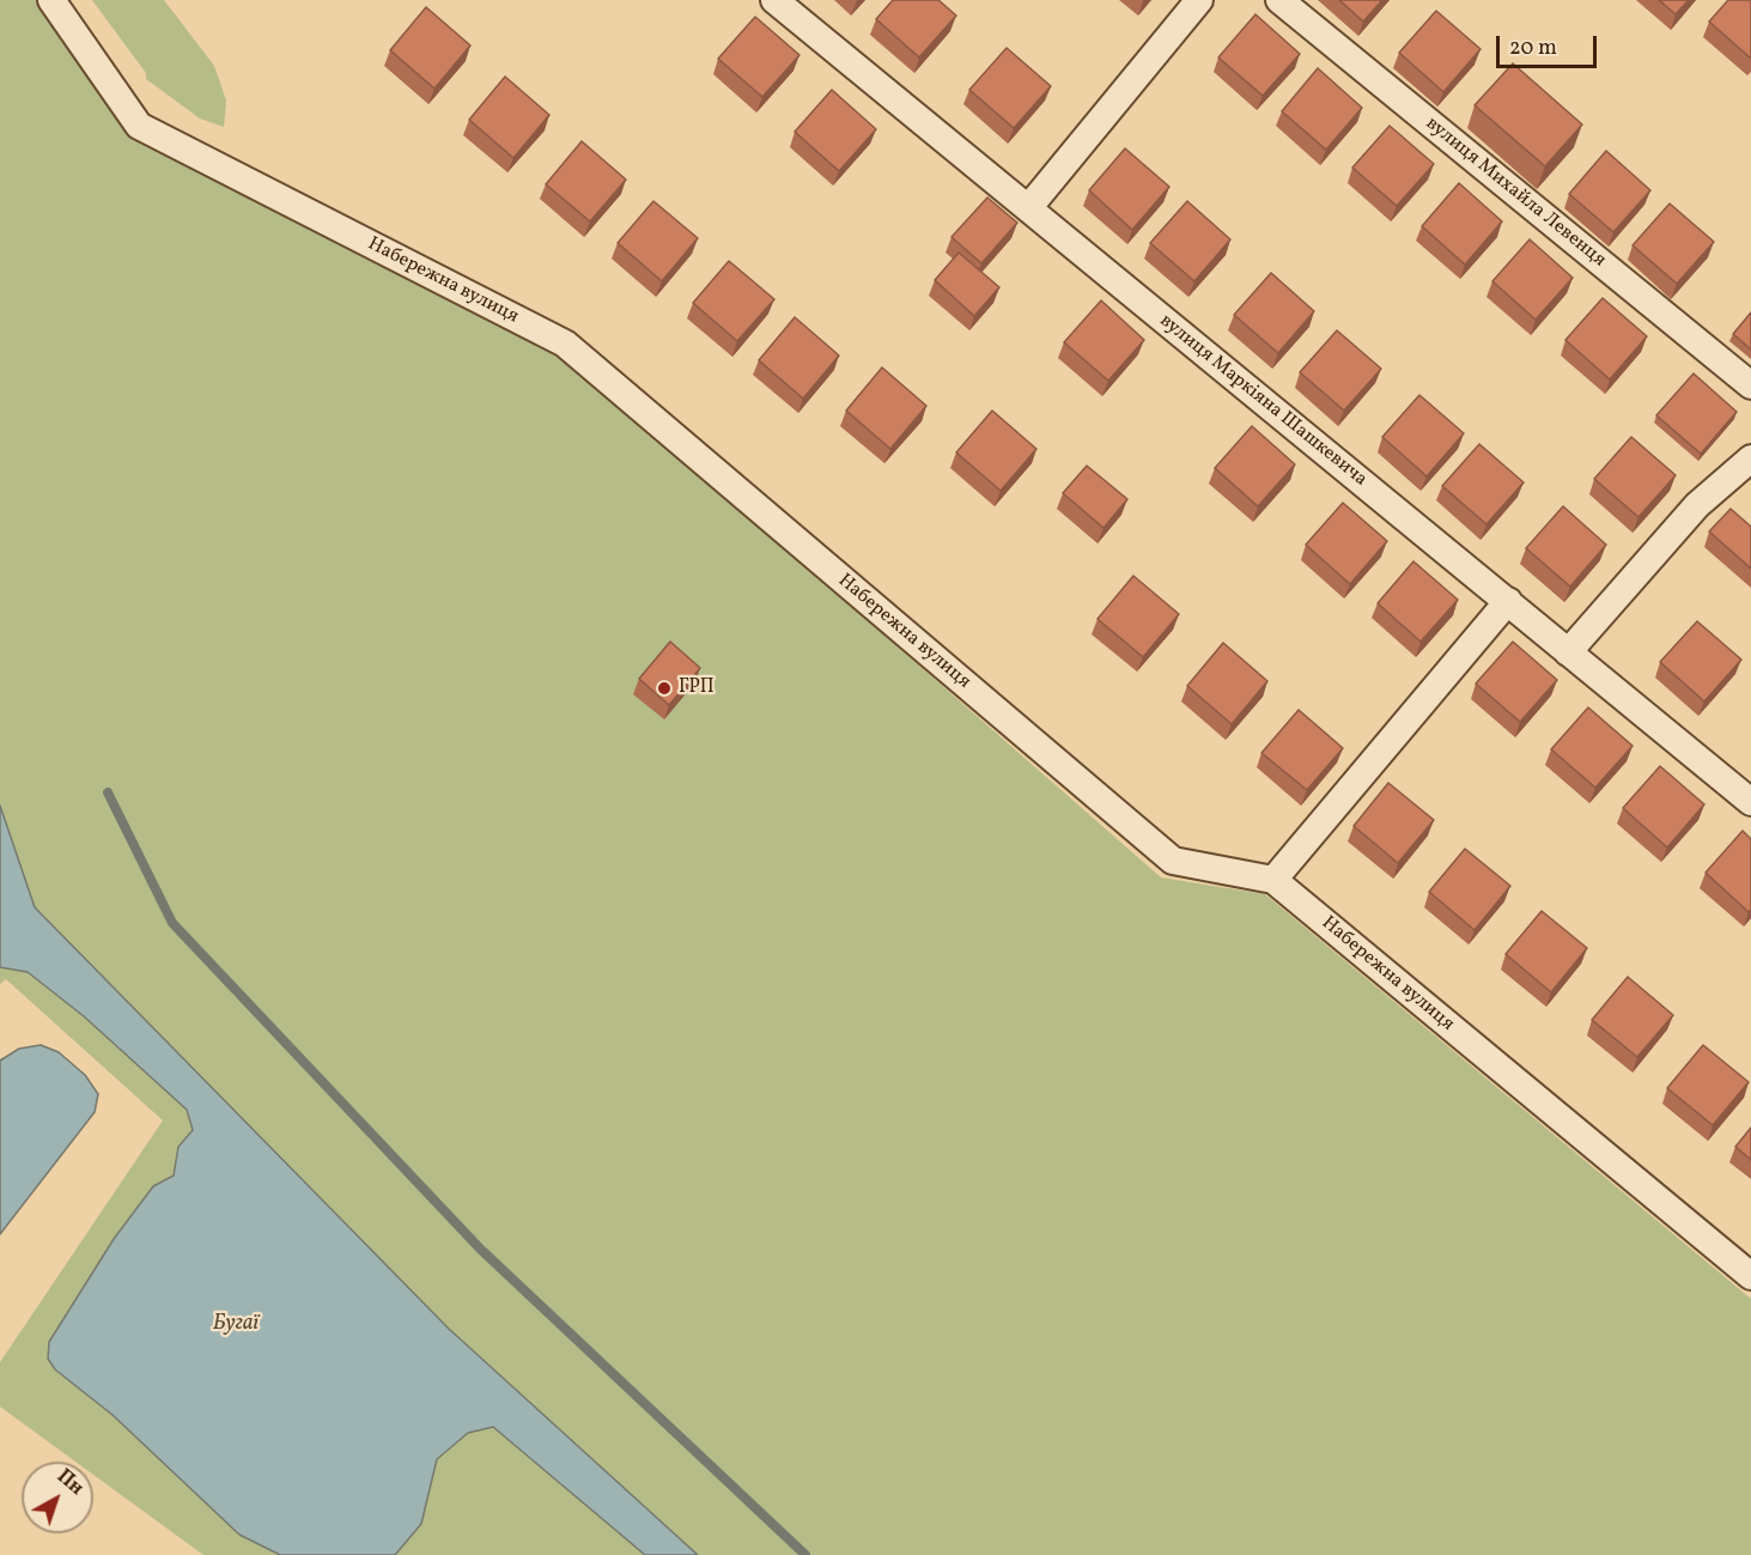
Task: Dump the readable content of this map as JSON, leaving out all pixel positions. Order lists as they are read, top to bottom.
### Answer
{
  "streets": {
    "street": ["вулиця Михайла Левенця", "Набережна вулиця", "вулиця Маркіяна Шашкевича"]
  },
  "water": ["Бугаї"],
  "places": ["ГРП"],
  "scale_bar": "20 m",
  "north": "top right"
}
